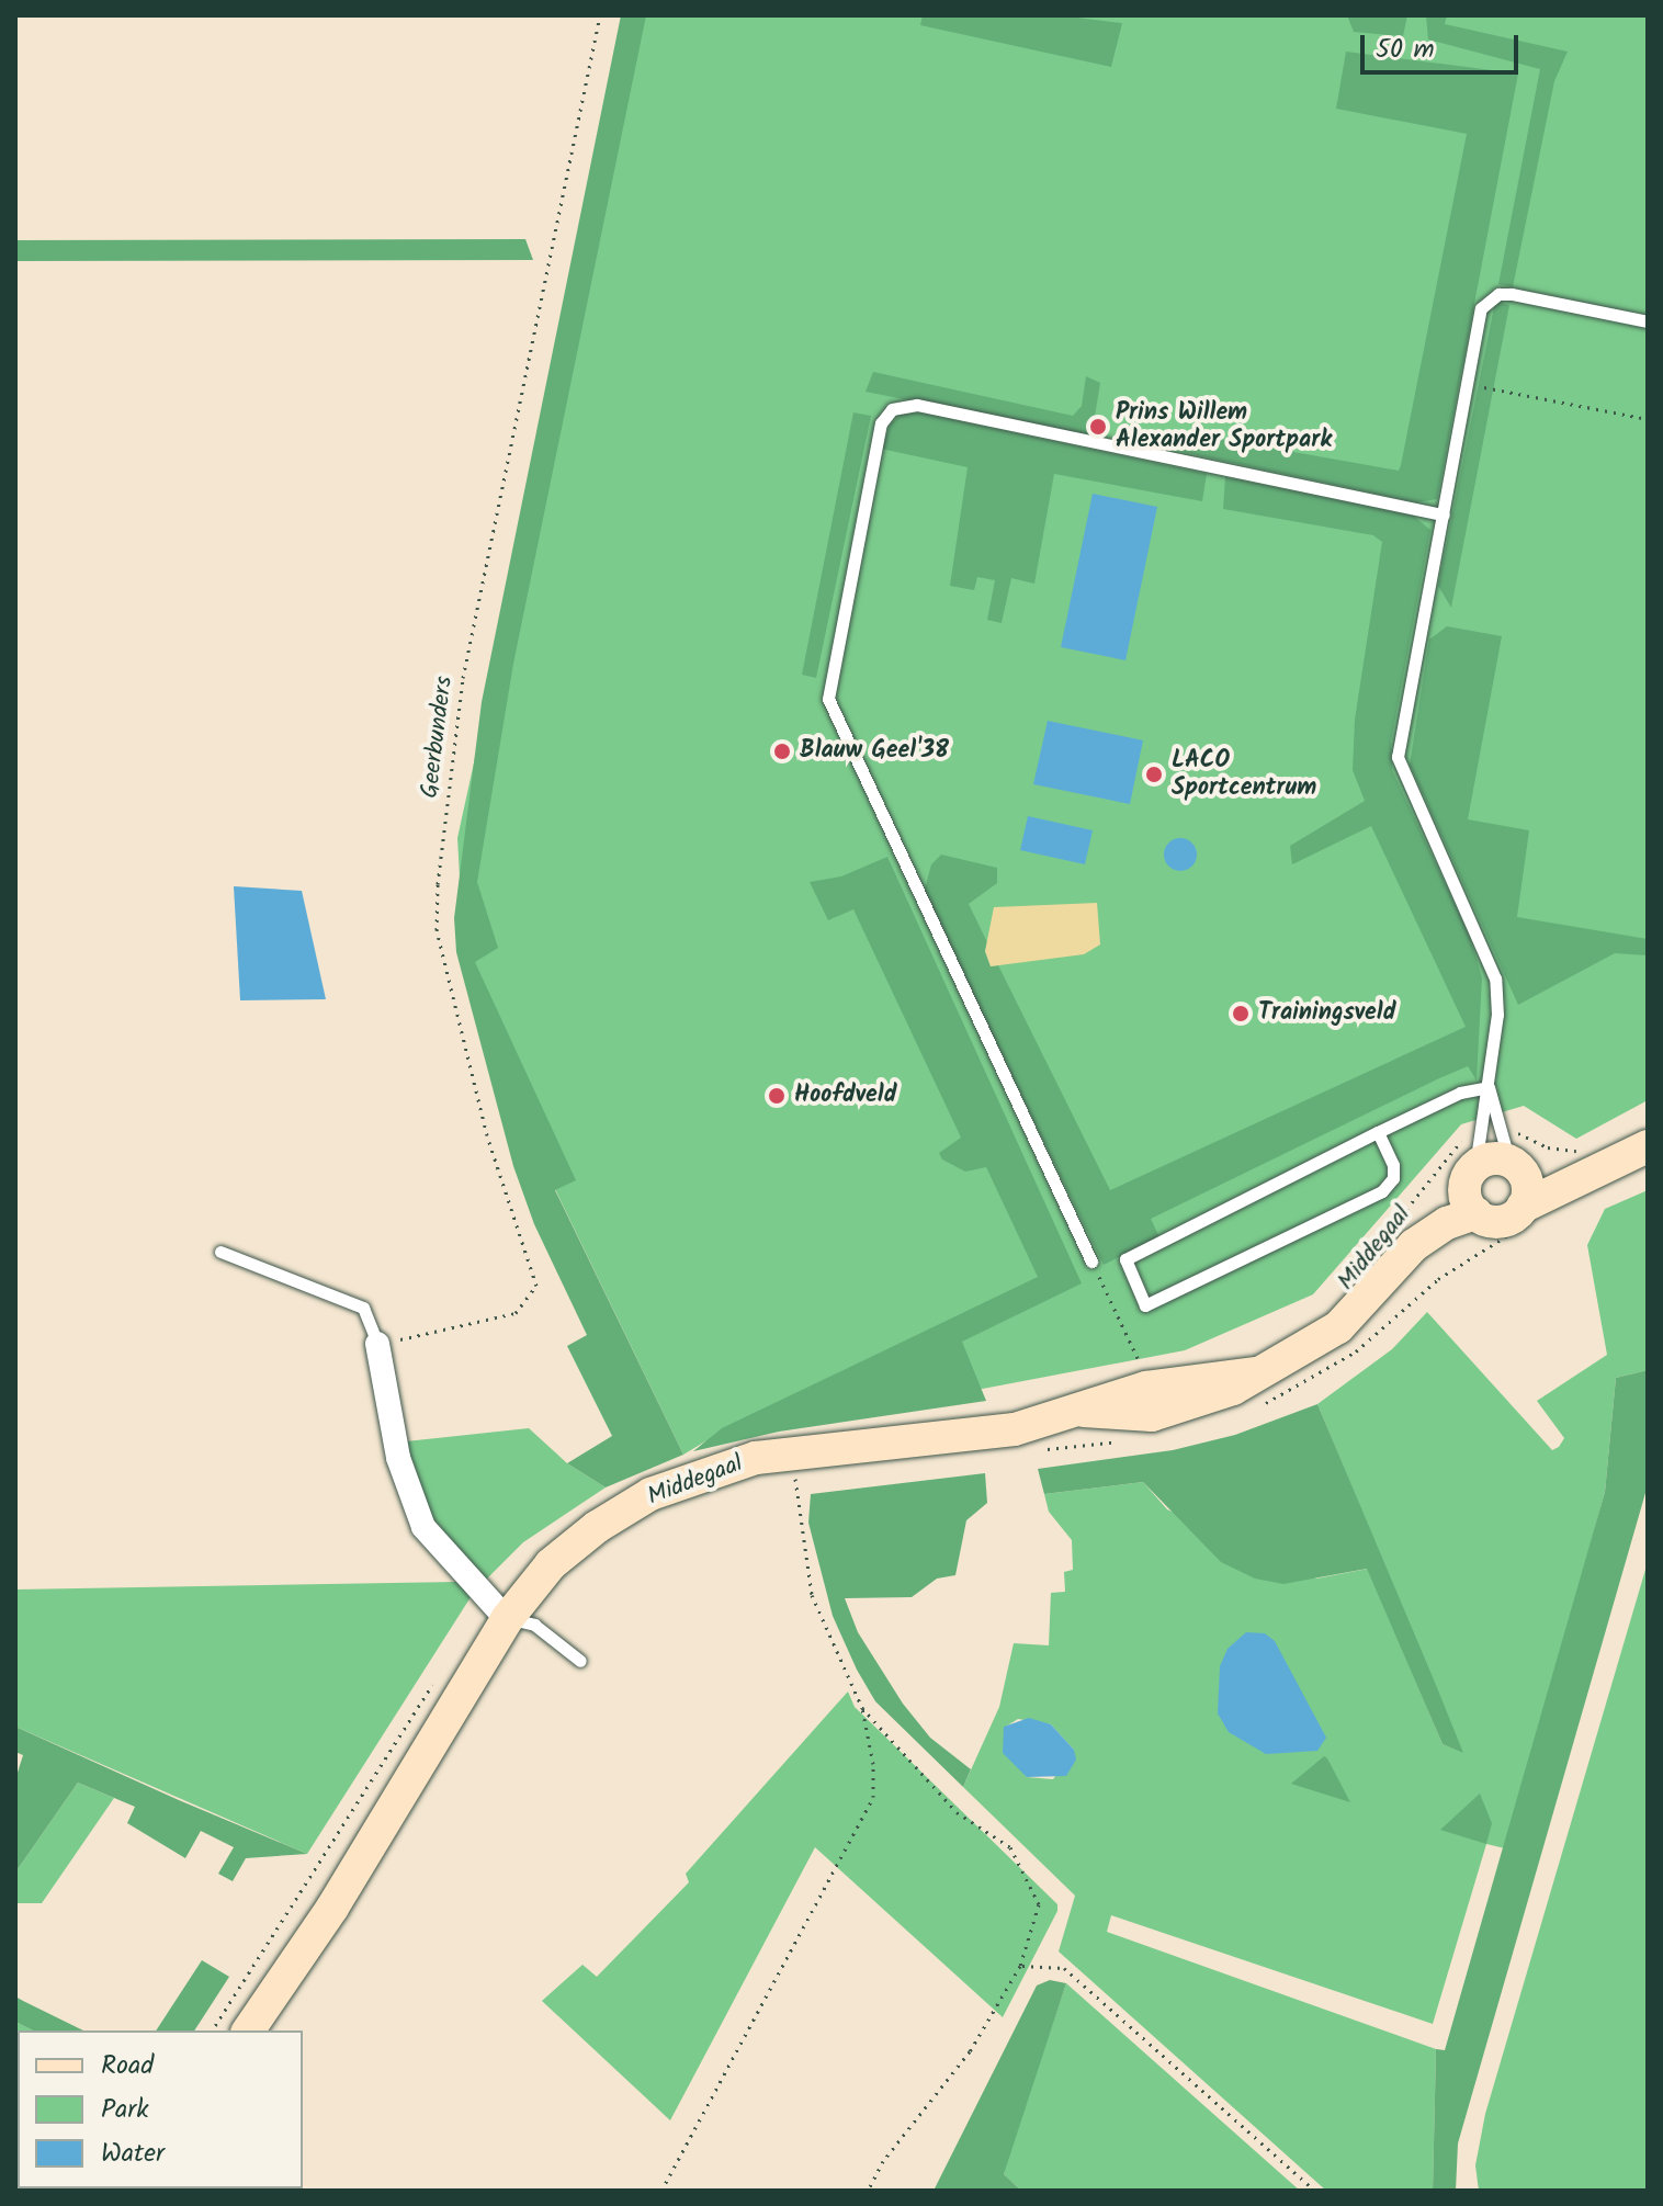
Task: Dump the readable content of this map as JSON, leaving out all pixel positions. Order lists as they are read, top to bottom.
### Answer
{
  "streets": {
    "street": ["Middegaal"],
    "path": ["Geerbunders"]
  },
  "places": [
    "Prins Willem Alexander Sportpark",
    "Blauw Geel'38",
    "LACO Sportcentrum",
    "Trainingsveld",
    "Hoofdveld"
  ],
  "legend": ["Road", "Park", "Water"],
  "scale_bar": "50 m"
}
